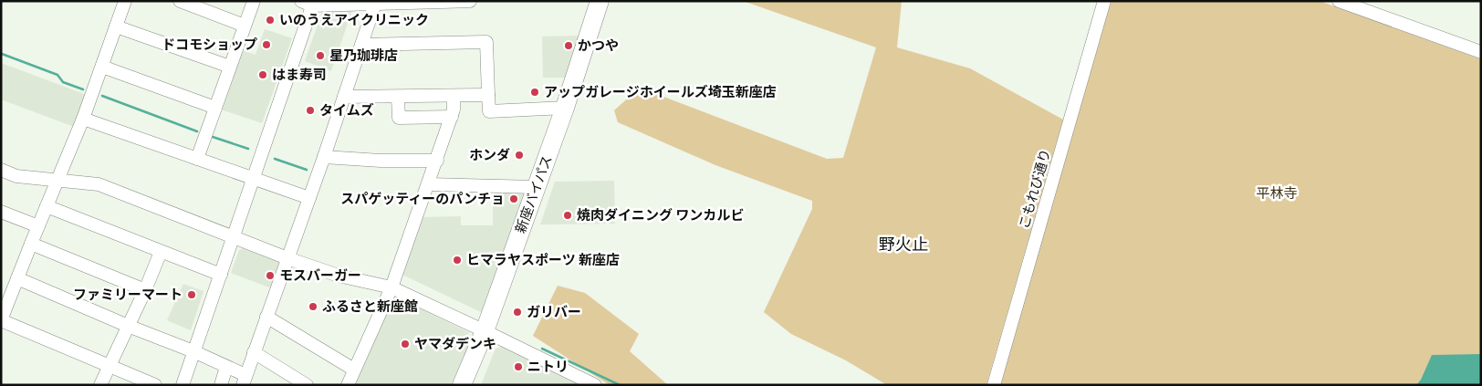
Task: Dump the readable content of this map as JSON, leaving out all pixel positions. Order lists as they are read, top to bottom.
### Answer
{
  "streets": {
    "highway": ["新座バイパス"],
    "street": ["こもれび通り"]
  },
  "districts": ["野火止"],
  "parks": ["平林寺"],
  "places": [
    "いのうえアイクリニック",
    "ドコモショップ",
    "かつや",
    "星乃珈琲店",
    "はま寿司",
    "アップガレージホイールズ埼玉新座店",
    "タイムズ",
    "ホンダ",
    "スパゲッティーのパンチョ",
    "焼肉ダイニング ワンカルビ",
    "ヒマラヤスポーツ 新座店",
    "モスバーガー",
    "ファミリーマート",
    "ふるさと新座館",
    "ガリバー",
    "ヤマダデンキ",
    "ニトリ"
  ]
}
